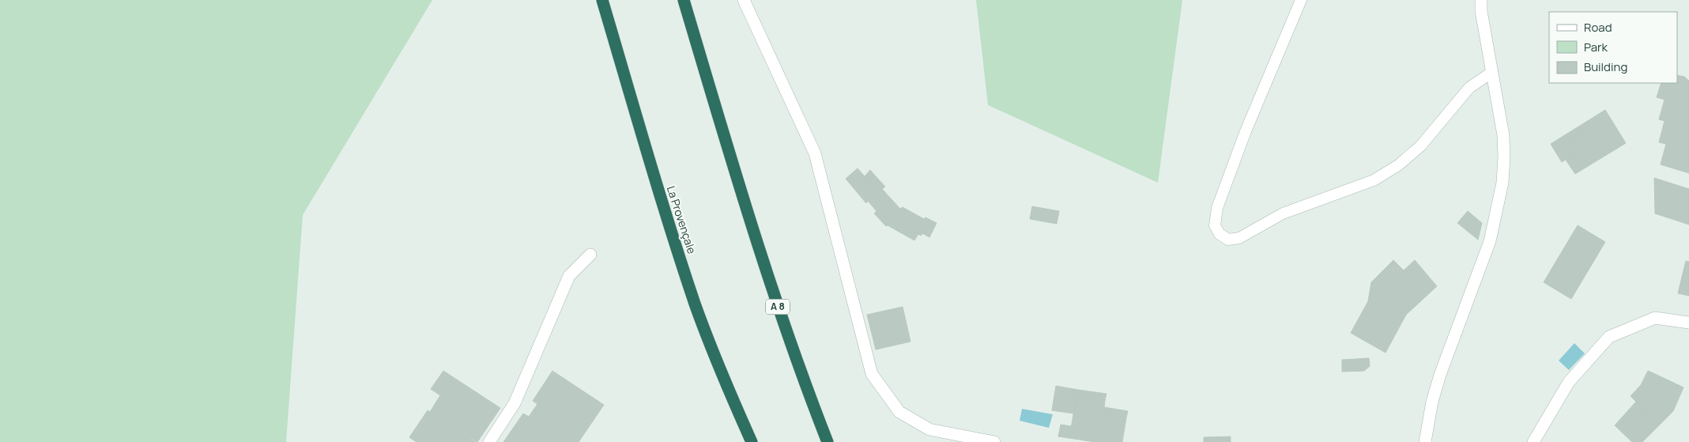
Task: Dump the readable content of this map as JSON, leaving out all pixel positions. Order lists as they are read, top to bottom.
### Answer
{
  "streets": {
    "highway": ["La Provençale", "A 8"]
  },
  "legend": ["Road", "Park", "Building"]
}
